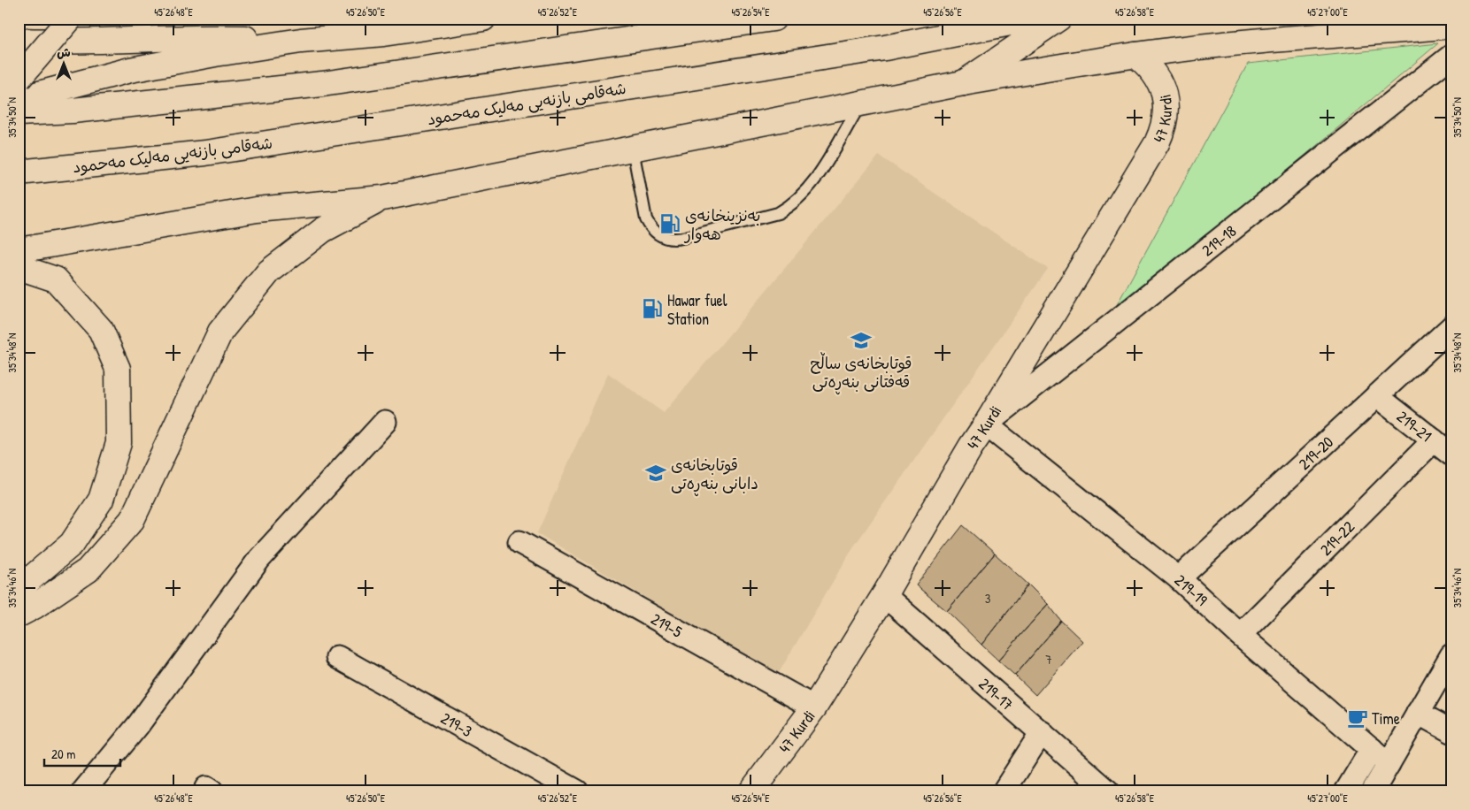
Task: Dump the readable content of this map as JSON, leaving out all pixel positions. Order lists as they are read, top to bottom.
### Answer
{
  "streets": {
    "main road": ["شەقامی بازنەیی مەلیک مەحمود", "47 Kurdi"],
    "street": [
      "219-18",
      "219-21",
      "219-20",
      "219-22",
      "219-19",
      "219-5",
      "219-17",
      "219-3"
    ]
  },
  "crossings": [
    ["47 Kurdi", "219-18"],
    ["47 Kurdi", "219-19"],
    ["47 Kurdi", "219-5"],
    ["47 Kurdi", "219-17"],
    ["219-18", "219-19"],
    ["219-21", "219-20"],
    ["219-21", "219-22"],
    ["219-20", "219-19"],
    ["219-22", "219-19"]
  ],
  "places": {
    "fuel station": ["بەنزینخانەی ھەوار", "Hawar fuel Station"],
    "school or university": ["قوتابخانەی ساڵح قەفتانی بنەڕەتی", "قوتابخانەی دابانی بنەڕەتی"],
    "cafe": ["Time"]
  },
  "house_numbers": ["3", "7"],
  "scale_bar": "20 m",
  "north": "top",
  "coordinates": [
    "45°26'48\"E",
    "45°26'50\"E",
    "45°26'52\"E",
    "45°26'54\"E",
    "45°26'56\"E",
    "45°26'58\"E",
    "45°27'00\"E",
    "35°34'50\"N",
    "35°34'48\"N",
    "35°34'46\"N"
  ]
}
